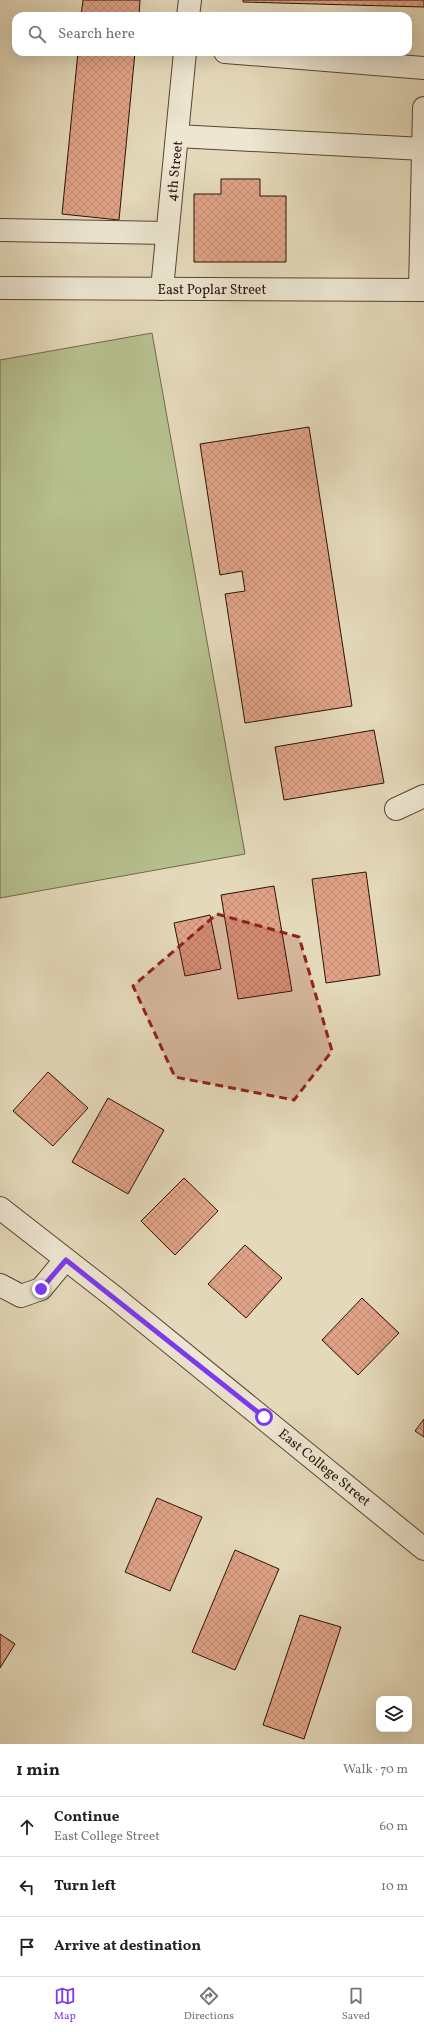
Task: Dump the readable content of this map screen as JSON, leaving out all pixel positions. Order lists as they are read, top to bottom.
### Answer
{
  "streets": {
    "street": ["4th Street", "East Poplar Street", "East College Street"]
  },
  "crossings": [
    ["4th Street", "East Poplar Street"]
  ],
  "page": {
    "search": "Search here",
    "heading": ["1 min", "Walk · 70 m"],
    "list": [
      ["Continue", "East College Street", "60 m"],
      ["Turn left", "10 m"],
      "Arrive at destination"
    ],
    "nav": ["Map", "Directions", "Saved"]
  }
}
